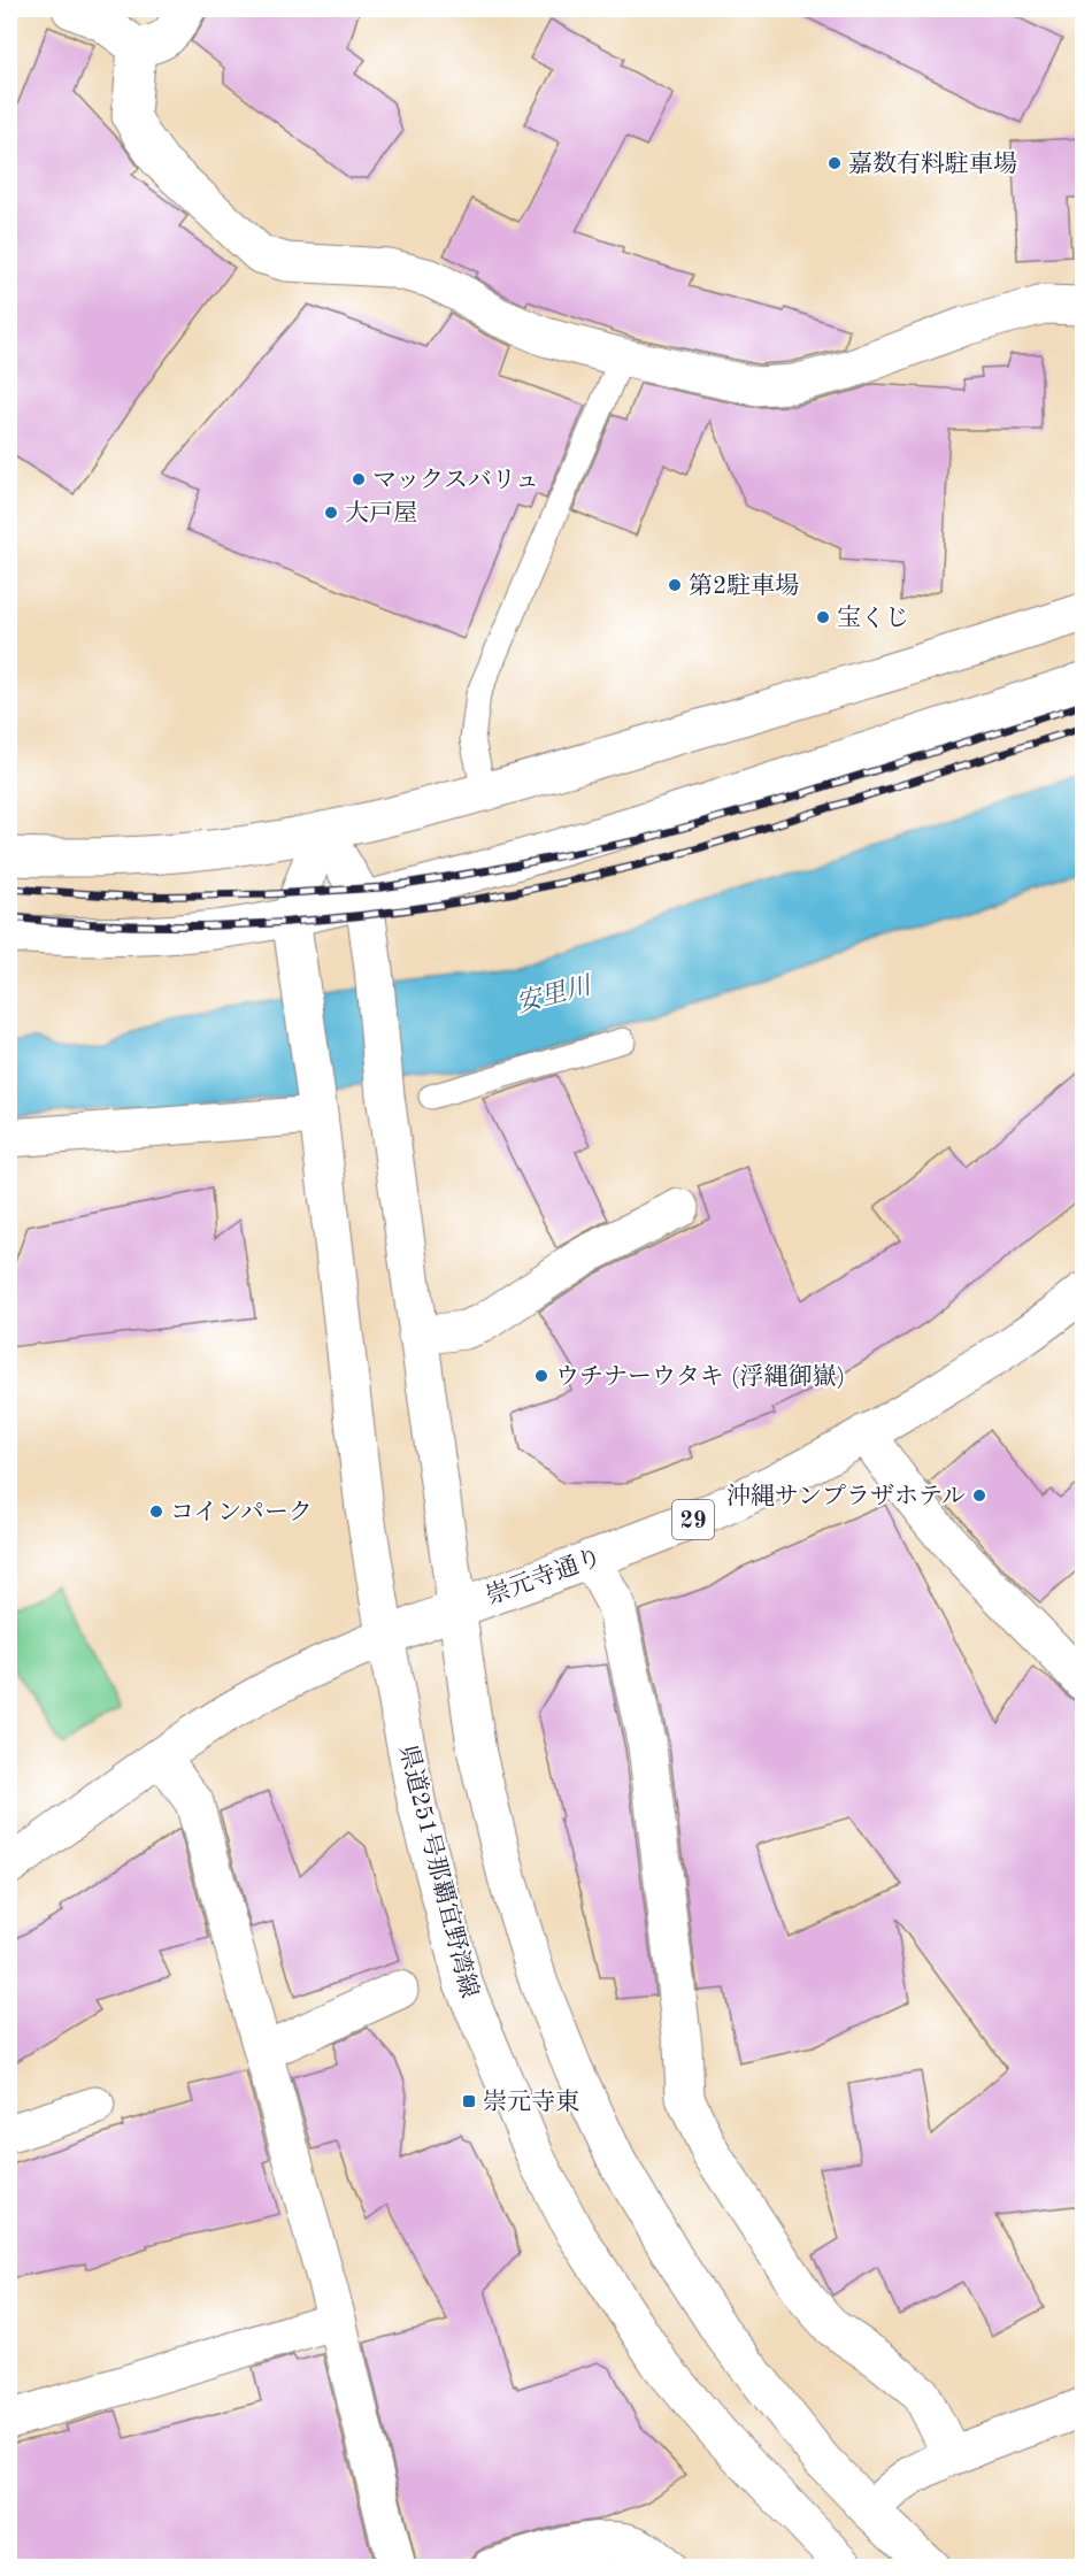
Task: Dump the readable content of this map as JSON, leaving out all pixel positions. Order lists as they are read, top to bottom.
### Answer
{
  "streets": {
    "street": ["29", "崇元寺通り", "県道251号那覇宜野湾線"]
  },
  "crossings": [
    ["崇元寺通り", "県道251号那覇宜野湾線"]
  ],
  "water": ["安里川"],
  "places": {
    "other": [
      "嘉数有料駐車場",
      "マックスバリュ",
      "大戸屋",
      "第2駐車場",
      "宝くじ",
      "ウチナーウタキ (浮縄御嶽)",
      "沖縄サンプラザホテル",
      "コインパーク"
    ],
    "transit": ["崇元寺東"]
  }
}
